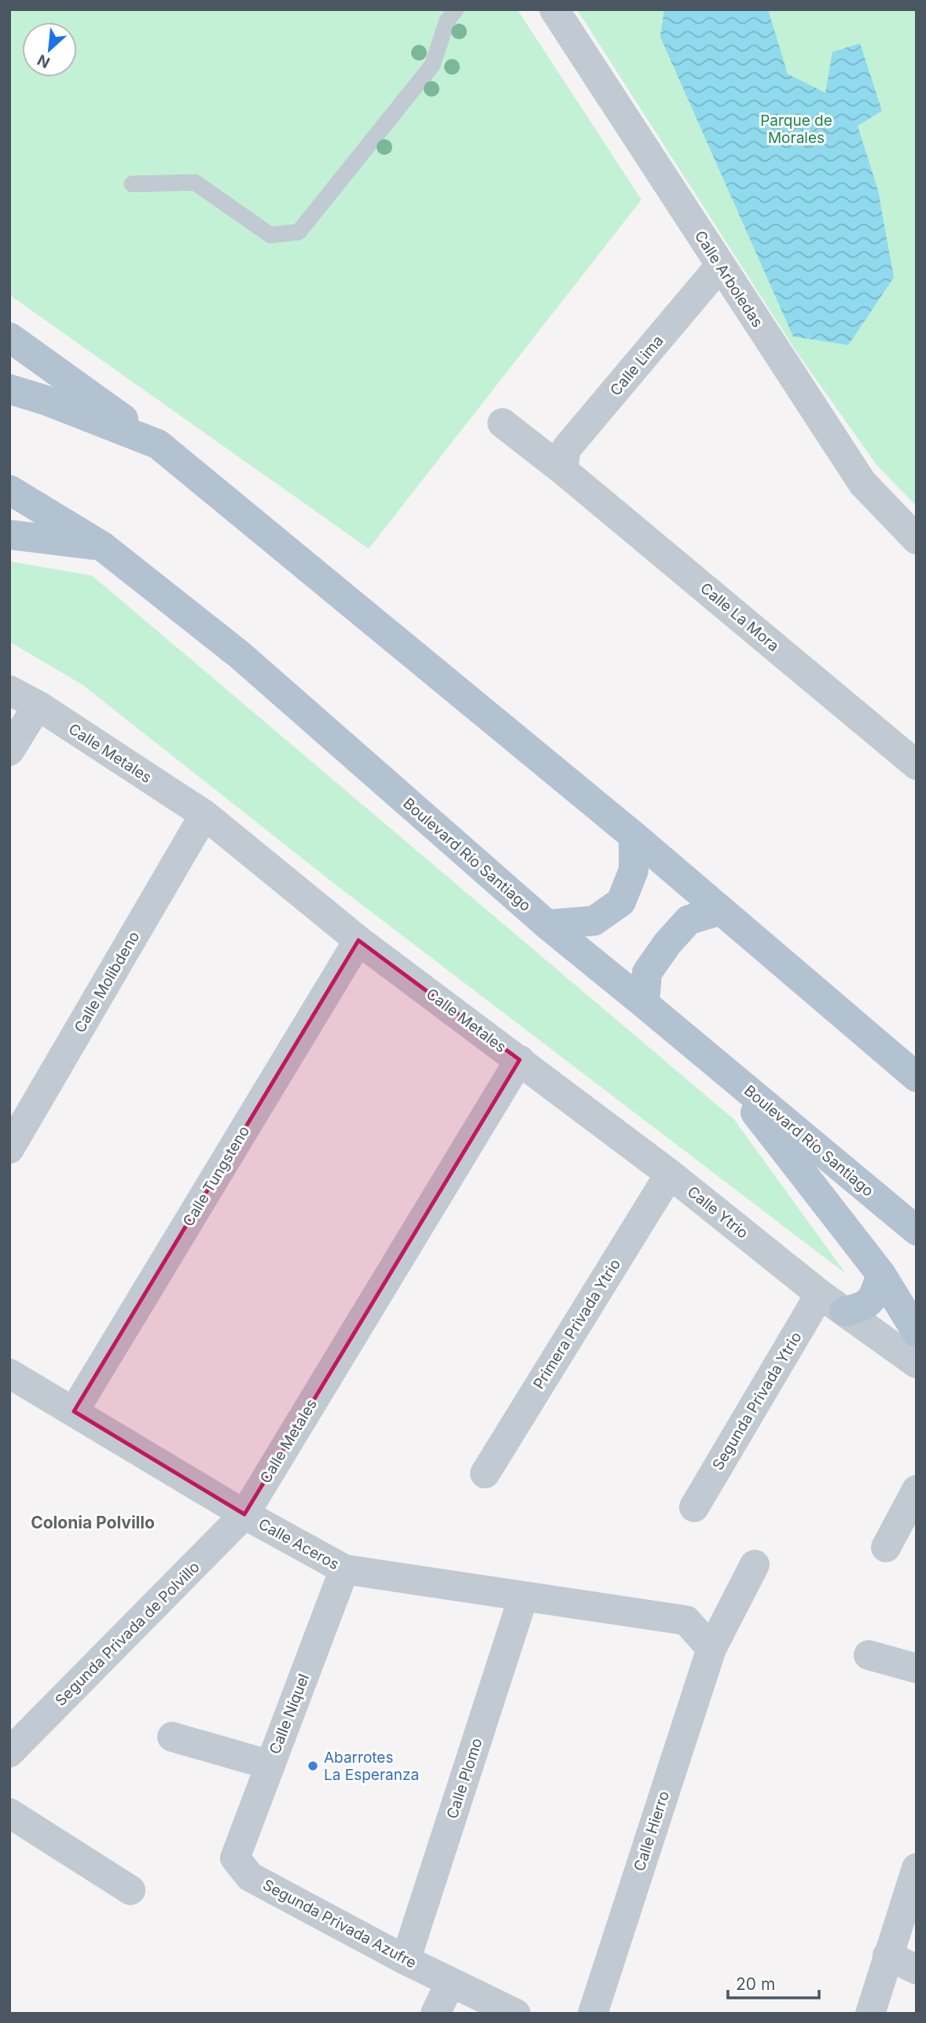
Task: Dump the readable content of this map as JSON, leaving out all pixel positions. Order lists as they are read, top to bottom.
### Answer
{
  "streets": {
    "main road": ["Boulevard Río Santiago"],
    "street": [
      "Calle Arboledas",
      "Calle Lima",
      "Calle La Mora",
      "Calle Metales",
      "Calle Molibdeno",
      "Calle Tungsteno",
      "Calle Ytrio",
      "Primera Privada Ytrio",
      "Segunda Privada Ytrio",
      "Calle Aceros",
      "Segunda Privada de Polvillo",
      "Calle Níquel",
      "Calle Plomo",
      "Calle Hierro",
      "Segunda Privada Azufre"
    ]
  },
  "crossings": [
    ["Calle Arboledas", "Calle Lima"],
    ["Calle Lima", "Calle La Mora"],
    ["Calle Metales", "Calle Molibdeno"],
    ["Calle Metales", "Calle Tungsteno"],
    ["Calle Metales", "Calle Ytrio"],
    ["Calle Metales", "Calle Aceros"],
    ["Calle Metales", "Segunda Privada de Polvillo"],
    ["Calle Tungsteno", "Calle Aceros"],
    ["Calle Ytrio", "Primera Privada Ytrio"],
    ["Calle Ytrio", "Segunda Privada Ytrio"],
    ["Calle Aceros", "Segunda Privada de Polvillo"],
    ["Calle Aceros", "Calle Níquel"],
    ["Calle Aceros", "Calle Plomo"],
    ["Calle Aceros", "Calle Hierro"],
    ["Calle Níquel", "Segunda Privada Azufre"],
    ["Calle Plomo", "Segunda Privada Azufre"]
  ],
  "districts": ["Colonia Polvillo"],
  "parks": ["Parque de Morales"],
  "places": ["Abarrotes La Esperanza"],
  "scale_bar": "20 m",
  "north": "bottom left"
}
